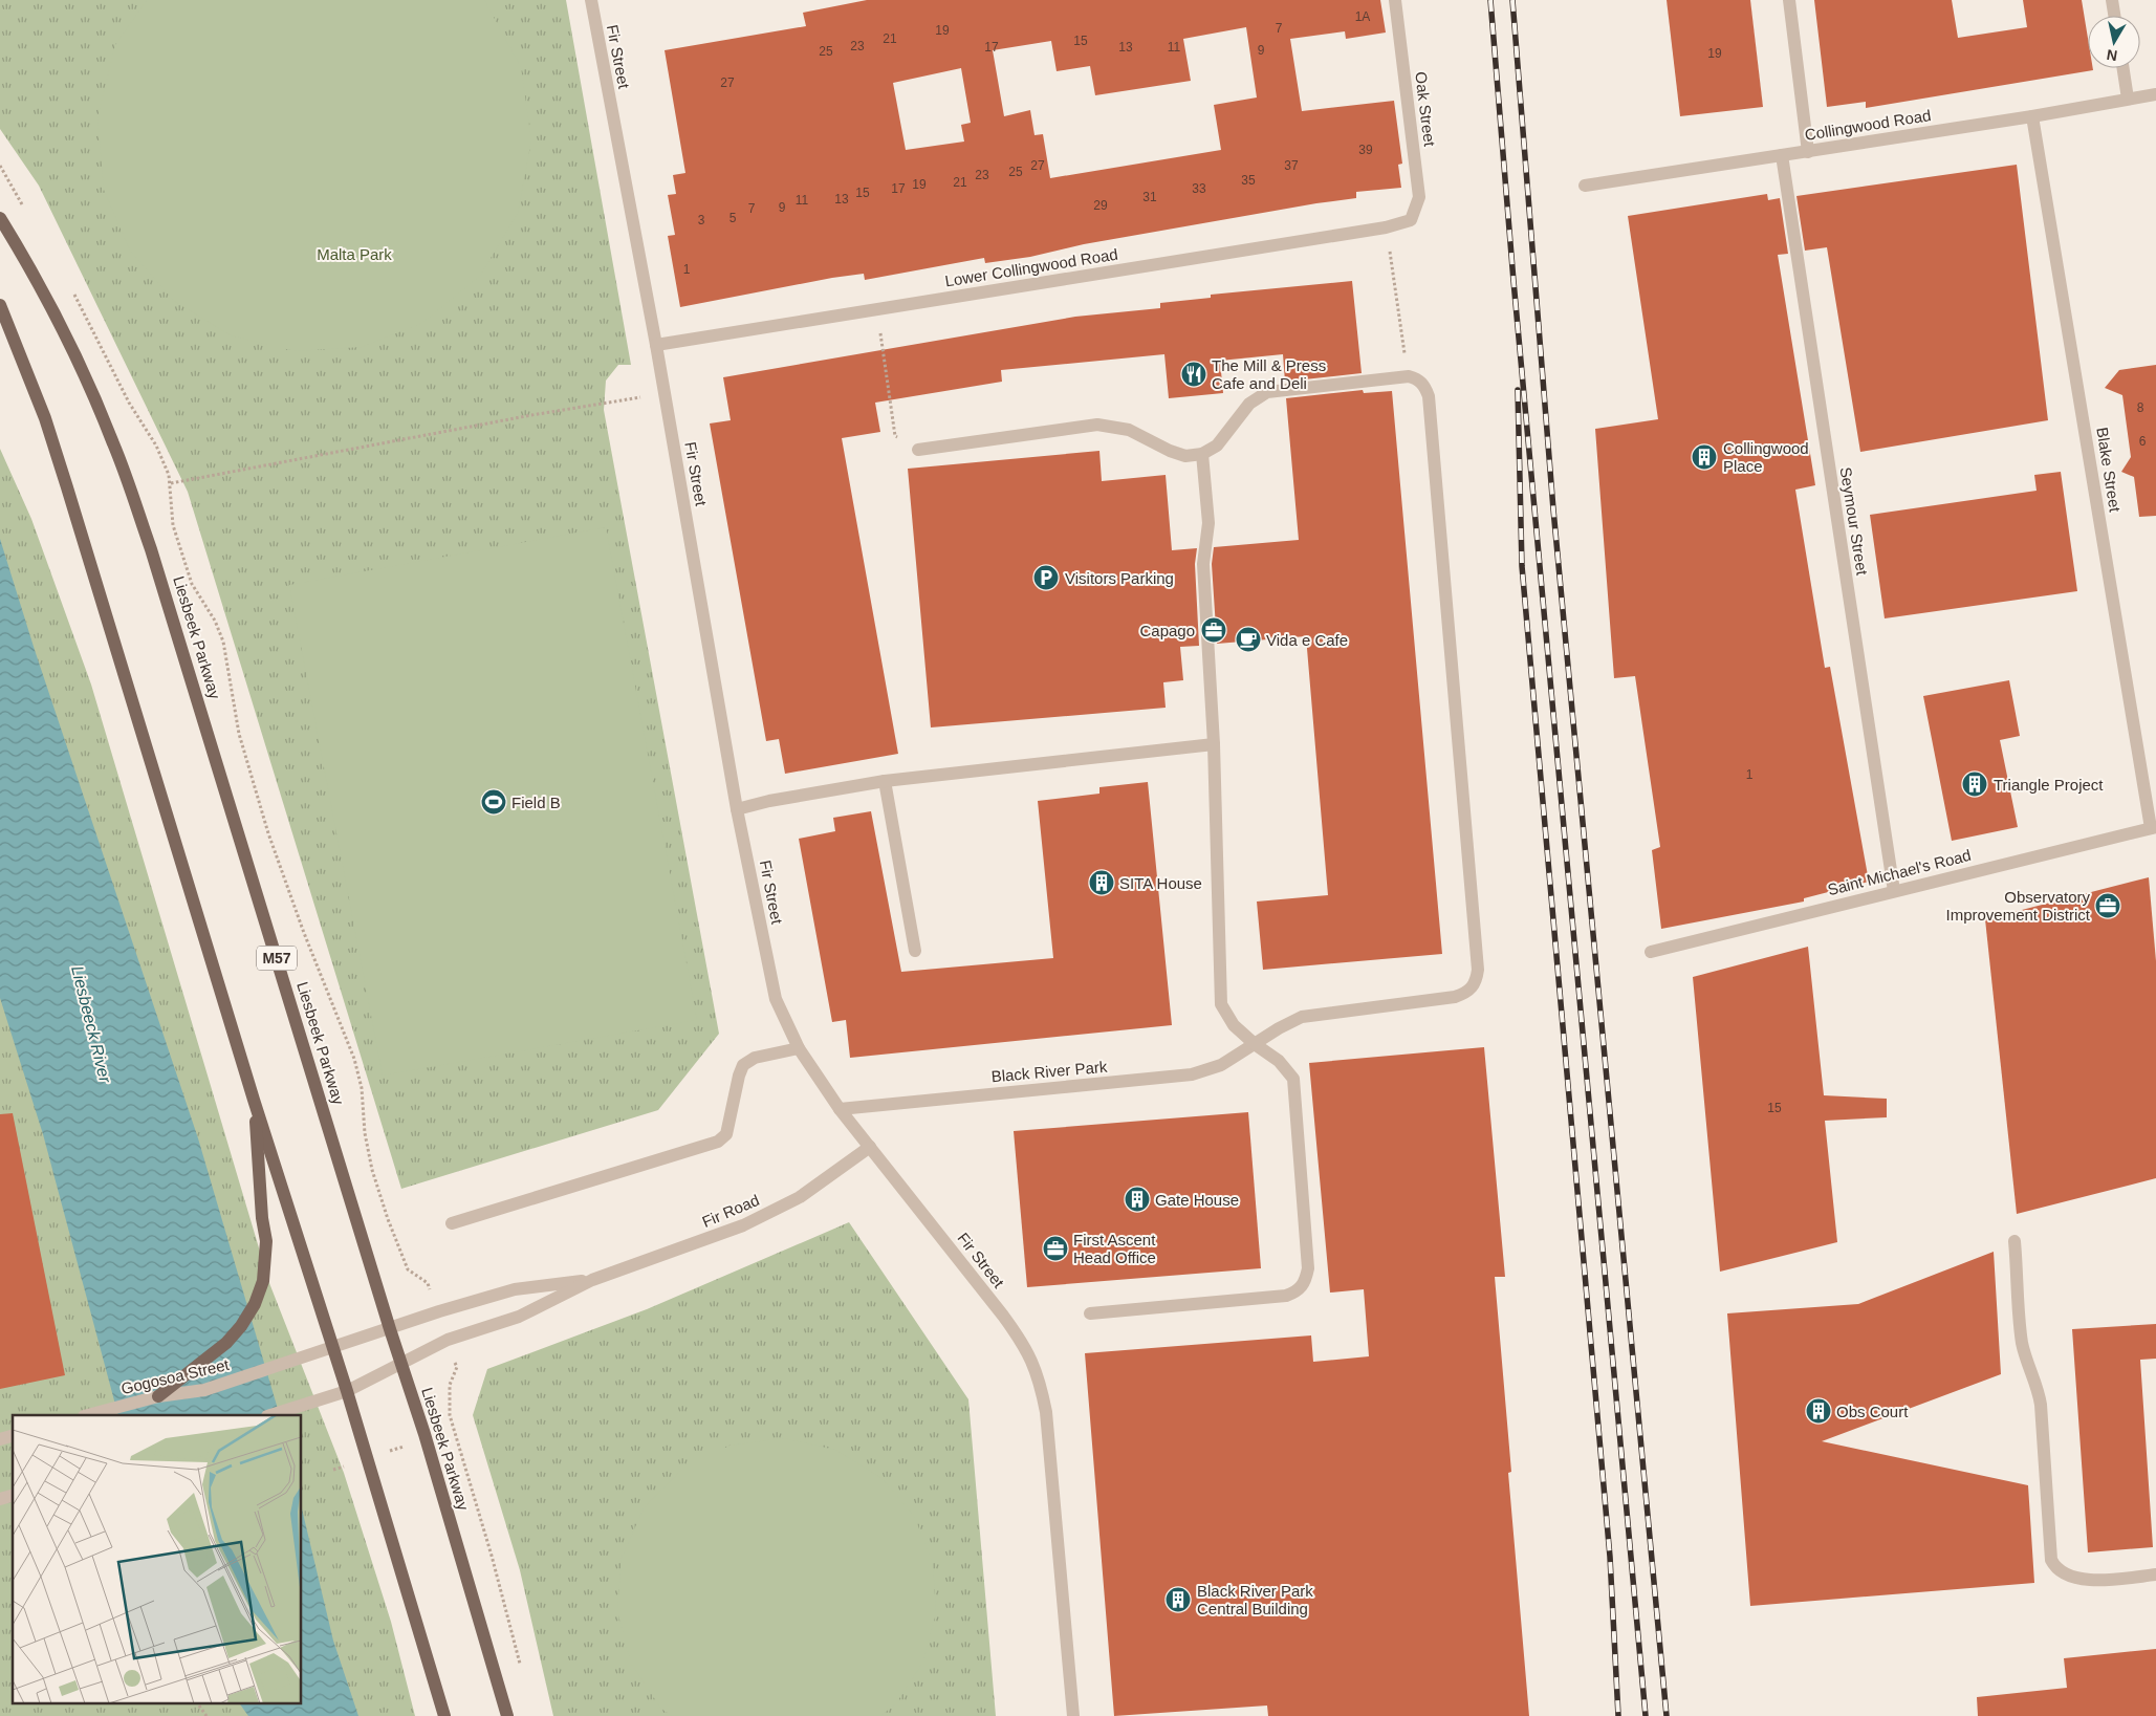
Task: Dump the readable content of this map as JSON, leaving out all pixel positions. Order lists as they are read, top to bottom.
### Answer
{
  "streets": {
    "main road": ["Liesbeek Parkway", "M57"],
    "street": [
      "Fir Street",
      "Oak Street",
      "Collingwood Road",
      "Lower Collingwood Road",
      "Blake Street",
      "Seymour Street",
      "Saint Michael's Road",
      "Black River Park",
      "Fir Road",
      "Gogosoa Street"
    ]
  },
  "crossings": [
    ["Fir Street", "Lower Collingwood Road"],
    ["Fir Street", "Black River Park"],
    ["Fir Street", "Fir Road"],
    ["Oak Street", "Lower Collingwood Road"],
    ["Collingwood Road", "Blake Street"],
    ["Collingwood Road", "Seymour Street"],
    ["Blake Street", "Saint Michael's Road"],
    ["Seymour Street", "Saint Michael's Road"],
    ["Liesbeek Parkway", "Fir Road"],
    ["Fir Road", "Gogosoa Street"]
  ],
  "water": ["Liesbeeck River"],
  "parks": ["Malta Park"],
  "places": {
    "restaurant": ["The Mill & Press Cafe and Deli"],
    "building": [
      "Collingwood Place",
      "Triangle Project",
      "SITA House",
      "Gate House",
      "Obs Court",
      "Black River Park Central Building"
    ],
    "parking": ["Visitors Parking"],
    "office": ["Capago", "Observatory Improvement District", "First Ascent Head Office"],
    "cafe": ["Vida e Cafe"],
    "sports": ["Field B"]
  },
  "house_numbers": [
    "1A",
    "7",
    "19",
    "21",
    "15",
    "23",
    "17",
    "13",
    "11",
    "9",
    "25",
    "19",
    "27",
    "39",
    "27",
    "37",
    "25",
    "23",
    "35",
    "21",
    "19",
    "17",
    "33",
    "15",
    "31",
    "13",
    "11",
    "29",
    "9",
    "7",
    "5",
    "3",
    "1",
    "8",
    "6",
    "1",
    "15"
  ],
  "north": "bottom"
}
